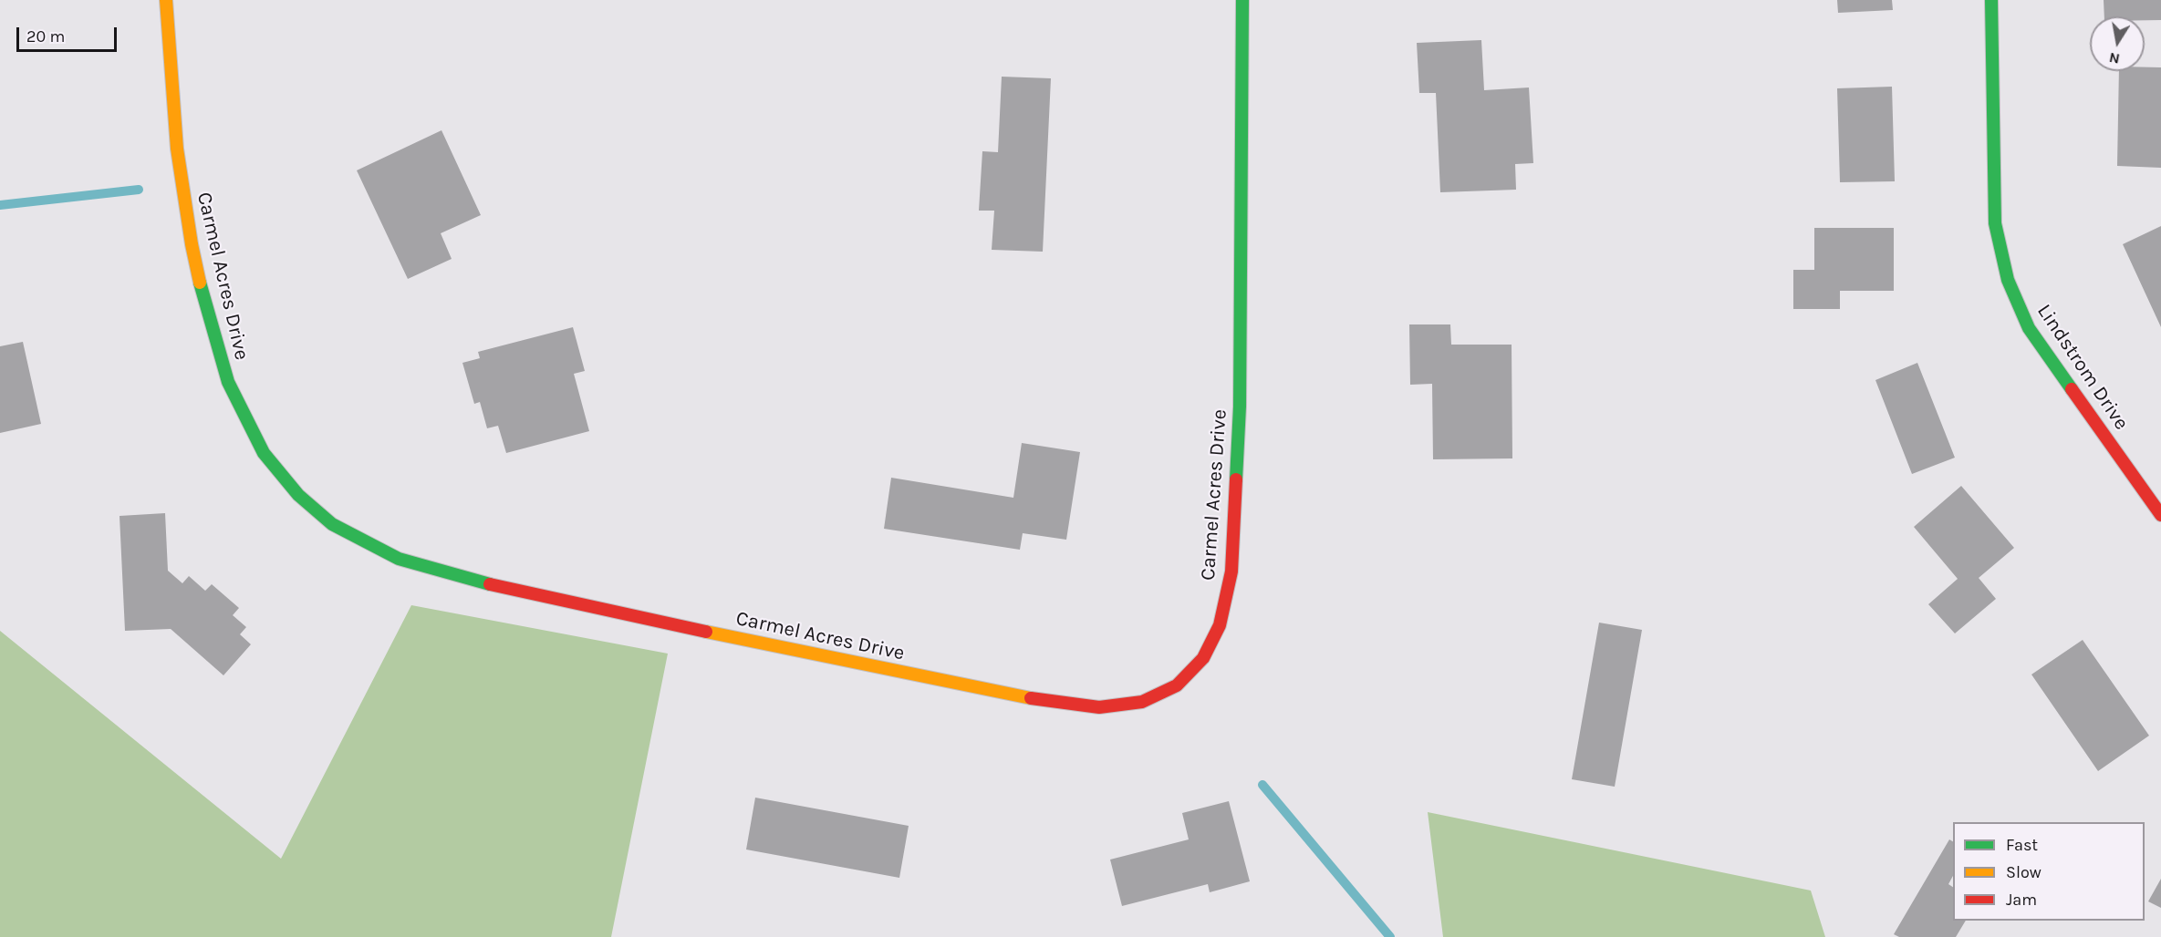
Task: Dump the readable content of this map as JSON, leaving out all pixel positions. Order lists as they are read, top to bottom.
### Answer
{
  "streets": {
    "street": ["Carmel Acres Drive", "Lindstrom Drive"]
  },
  "legend": ["Fast", "Slow", "Jam"],
  "scale_bar": "20 m",
  "north": "bottom"
}
